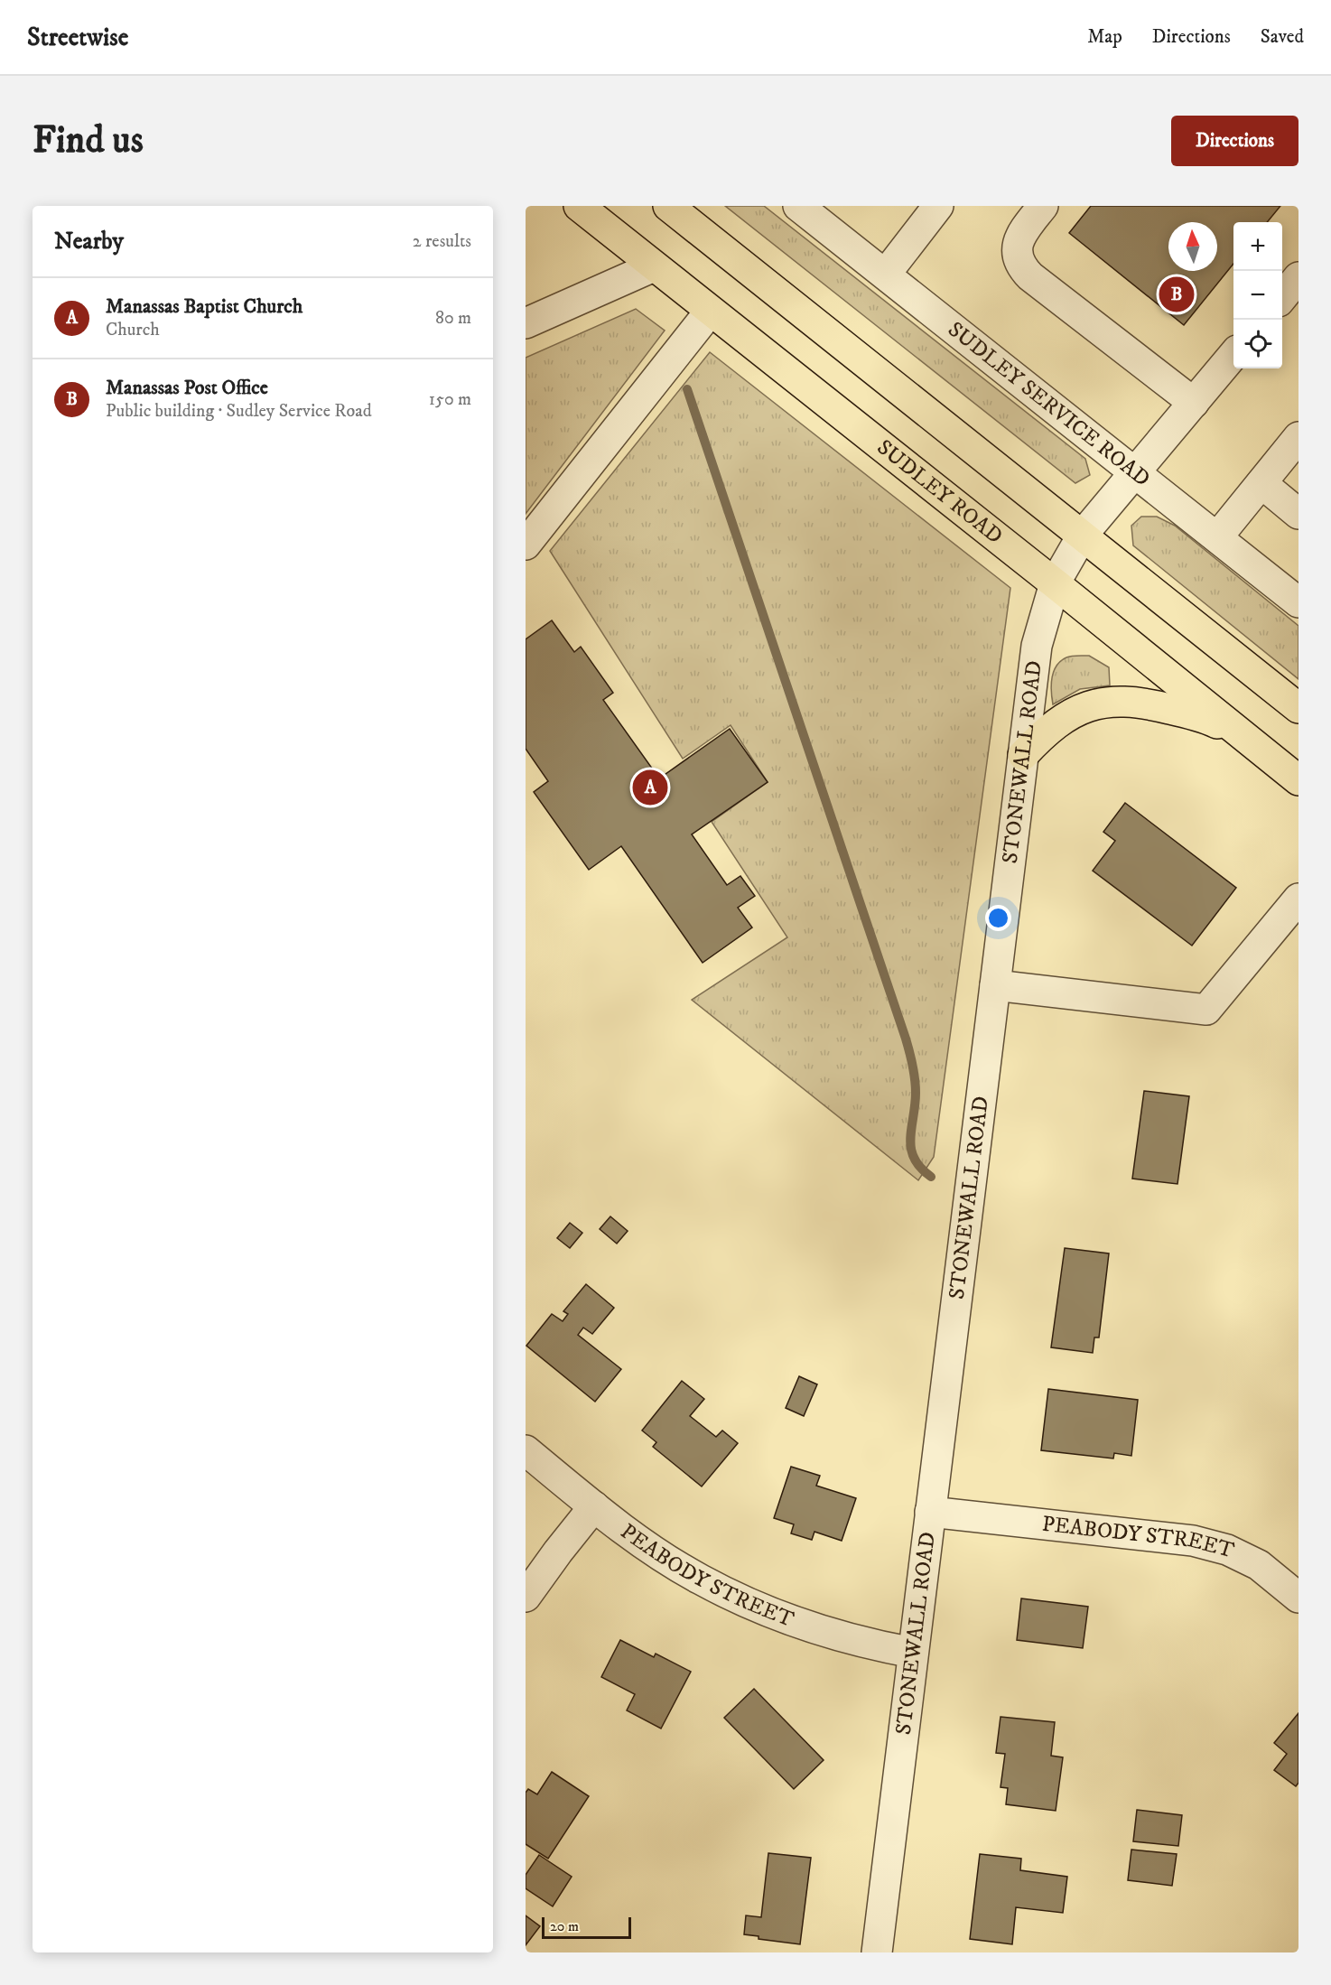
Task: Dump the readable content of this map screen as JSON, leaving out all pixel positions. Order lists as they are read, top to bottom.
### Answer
{
  "streets": {
    "main road": ["SUDLEY ROAD"],
    "street": ["SUDLEY SERVICE ROAD", "STONEWALL ROAD", "PEABODY STREET"]
  },
  "crossings": [
    ["SUDLEY SERVICE ROAD", "STONEWALL ROAD"],
    ["SUDLEY ROAD", "STONEWALL ROAD"],
    ["STONEWALL ROAD", "PEABODY STREET"]
  ],
  "scale_bar": "20 m",
  "north": "top",
  "page": {
    "header": "Streetwise",
    "nav": ["Map", "Directions", "Saved"],
    "buttons": "Directions",
    "title": "Find us",
    "heading": ["Nearby", "2 results"],
    "map_buttons": ["+", "−"],
    "pins": ["B", "A"],
    "list": [
      {
        "mark": "A",
        "name": "Manassas Baptist Church",
        "note": "Church",
        "value": "80 m"
      },
      {
        "mark": "B",
        "name": "Manassas Post Office",
        "note": "Public building · Sudley Service Road",
        "value": "150 m"
      }
    ],
    "scale": "20 m"
  }
}
